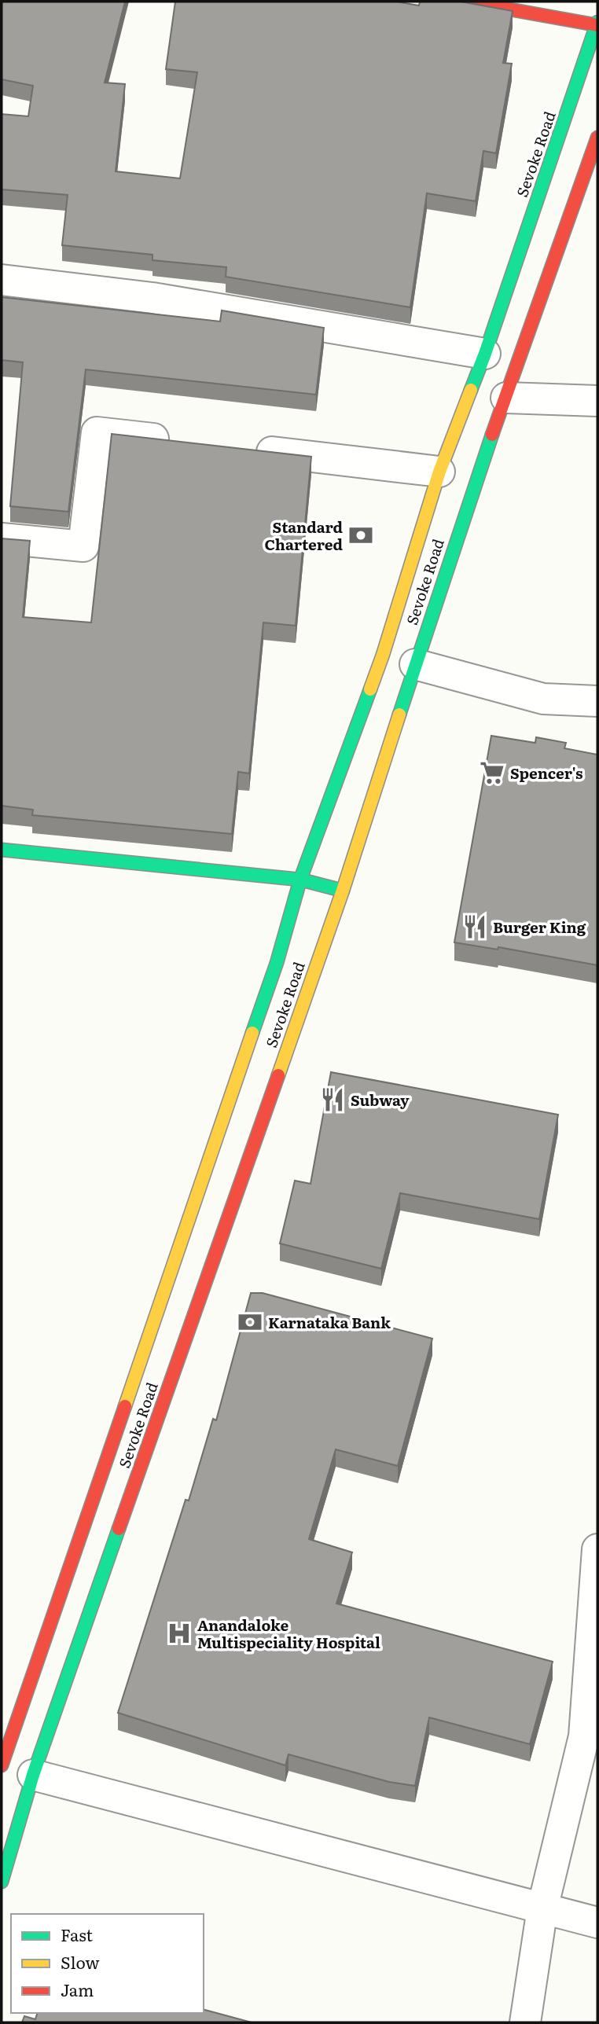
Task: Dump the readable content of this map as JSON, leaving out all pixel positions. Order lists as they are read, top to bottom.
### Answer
{
  "streets": {
    "main road": ["Sevoke Road"]
  },
  "places": {
    "bank": ["Standard Chartered", "Karnataka Bank"],
    "supermarket": ["Spencer's"],
    "restaurant": ["Burger King", "Subway"],
    "hospital": ["Anandaloke Multispeciality Hospital"]
  },
  "legend": ["Fast", "Slow", "Jam"]
}
